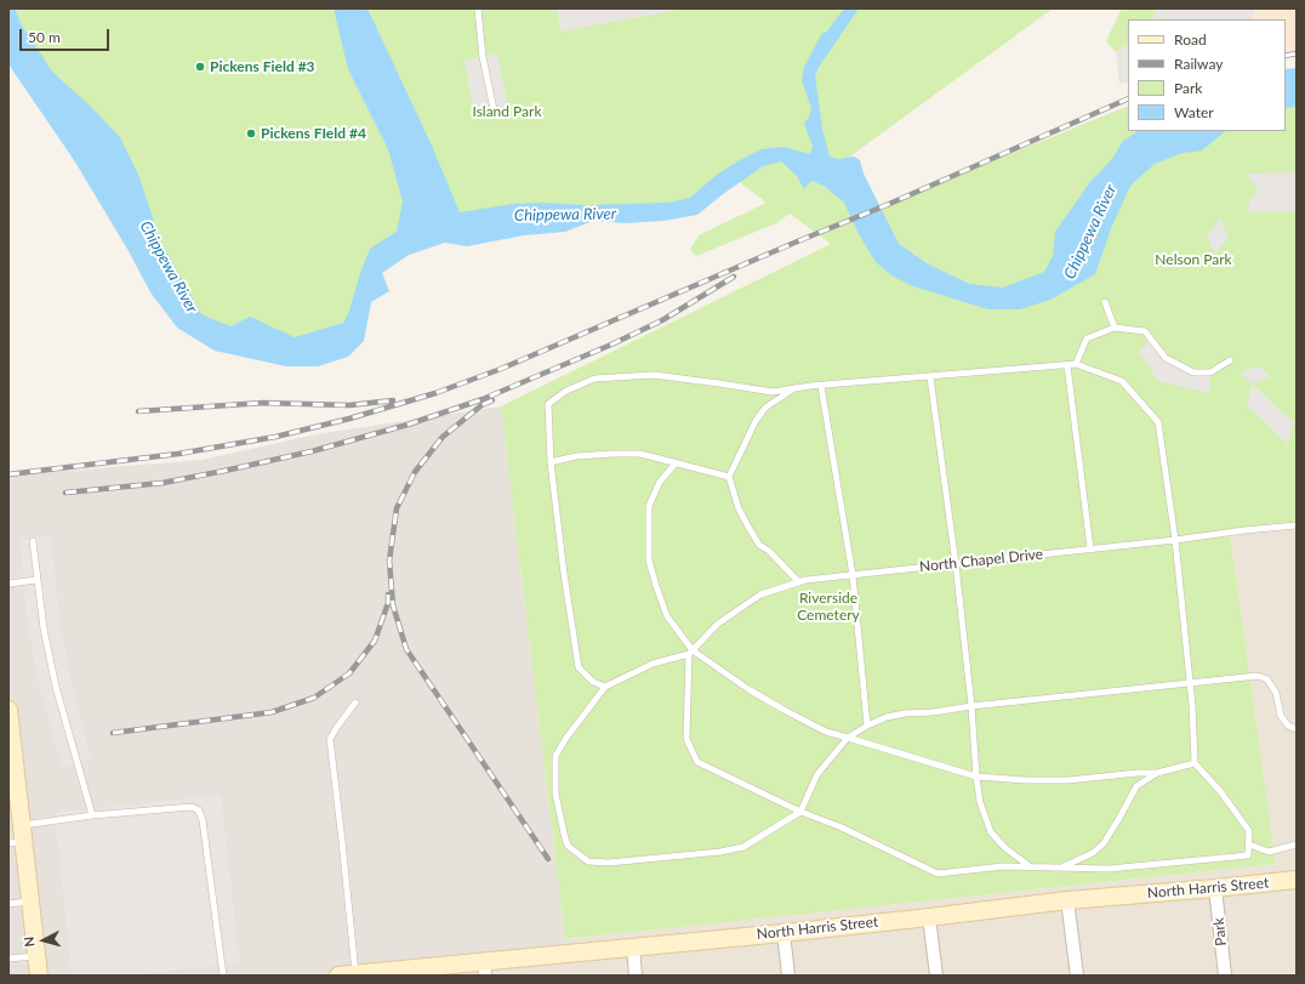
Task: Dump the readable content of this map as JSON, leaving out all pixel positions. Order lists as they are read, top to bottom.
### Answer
{
  "streets": {
    "street": ["North Harris Street", "Park"],
    "lane": ["North Chapel Drive"]
  },
  "crossings": [
    ["North Harris Street", "Park"]
  ],
  "water": ["Chippewa River"],
  "parks": ["Island Park", "Nelson Park", "Riverside Cemetery"],
  "places": ["Pickens Field #3", "Pickens FIeld #4"],
  "legend": [
    "Road",
    "Railway",
    "Park",
    "Water"
  ],
  "scale_bar": "50 m",
  "north": "left"
}
